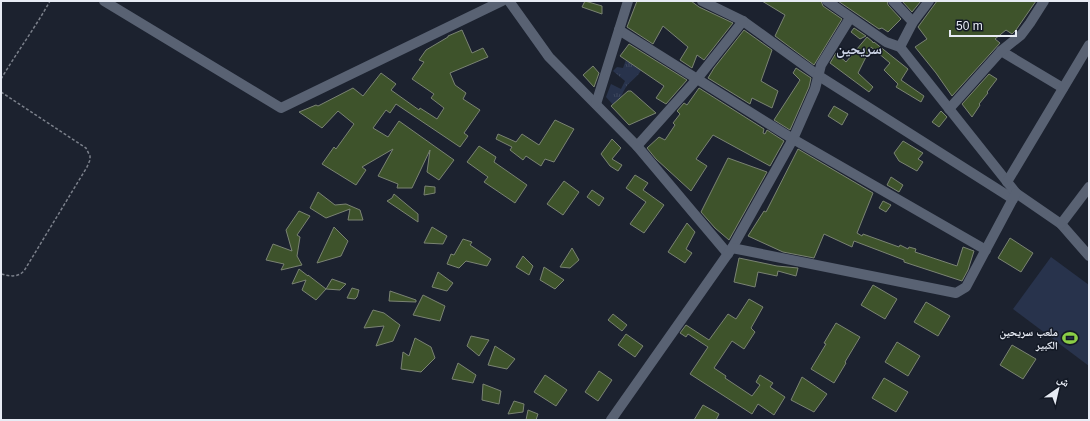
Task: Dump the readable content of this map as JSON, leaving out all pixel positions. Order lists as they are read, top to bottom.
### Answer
{
  "districts": ["سريحين"],
  "places": {
    "sports": ["ملعب سريحين الكبير"]
  },
  "scale_bar": "50 m",
  "north": "top right"
}
